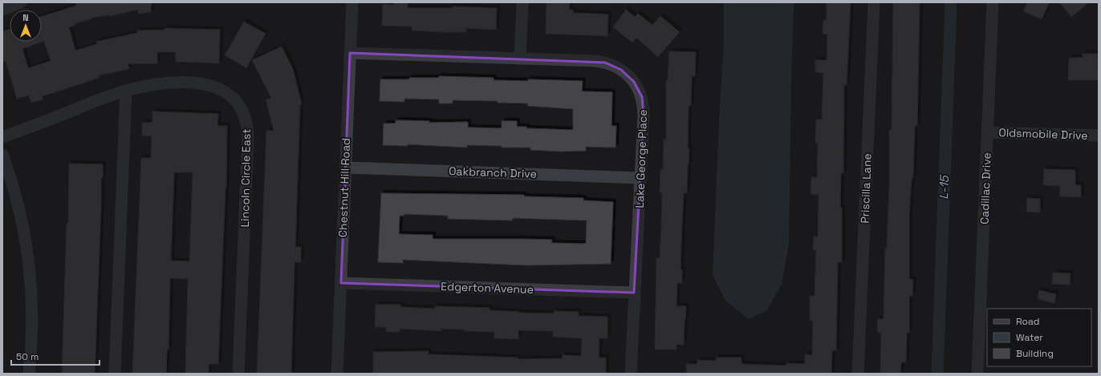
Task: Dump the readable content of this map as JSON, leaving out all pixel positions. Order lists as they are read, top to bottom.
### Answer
{
  "streets": {
    "street": [
      "Oldsmobile Drive",
      "Lake George Place",
      "Oakbranch Drive",
      "Lincoln Circle East",
      "Chestnut Hill Road",
      "Priscilla Lane",
      "Cadillac Drive",
      "Edgerton Avenue"
    ]
  },
  "crossings": [
    ["Oldsmobile Drive", "Cadillac Drive"],
    ["Lake George Place", "Oakbranch Drive"],
    ["Lake George Place", "Chestnut Hill Road"],
    ["Lake George Place", "Edgerton Avenue"],
    ["Oakbranch Drive", "Chestnut Hill Road"],
    ["Chestnut Hill Road", "Edgerton Avenue"]
  ],
  "water": ["L-15"],
  "legend": ["Road", "Water", "Building"],
  "scale_bar": "50 m",
  "north": "top"
}
